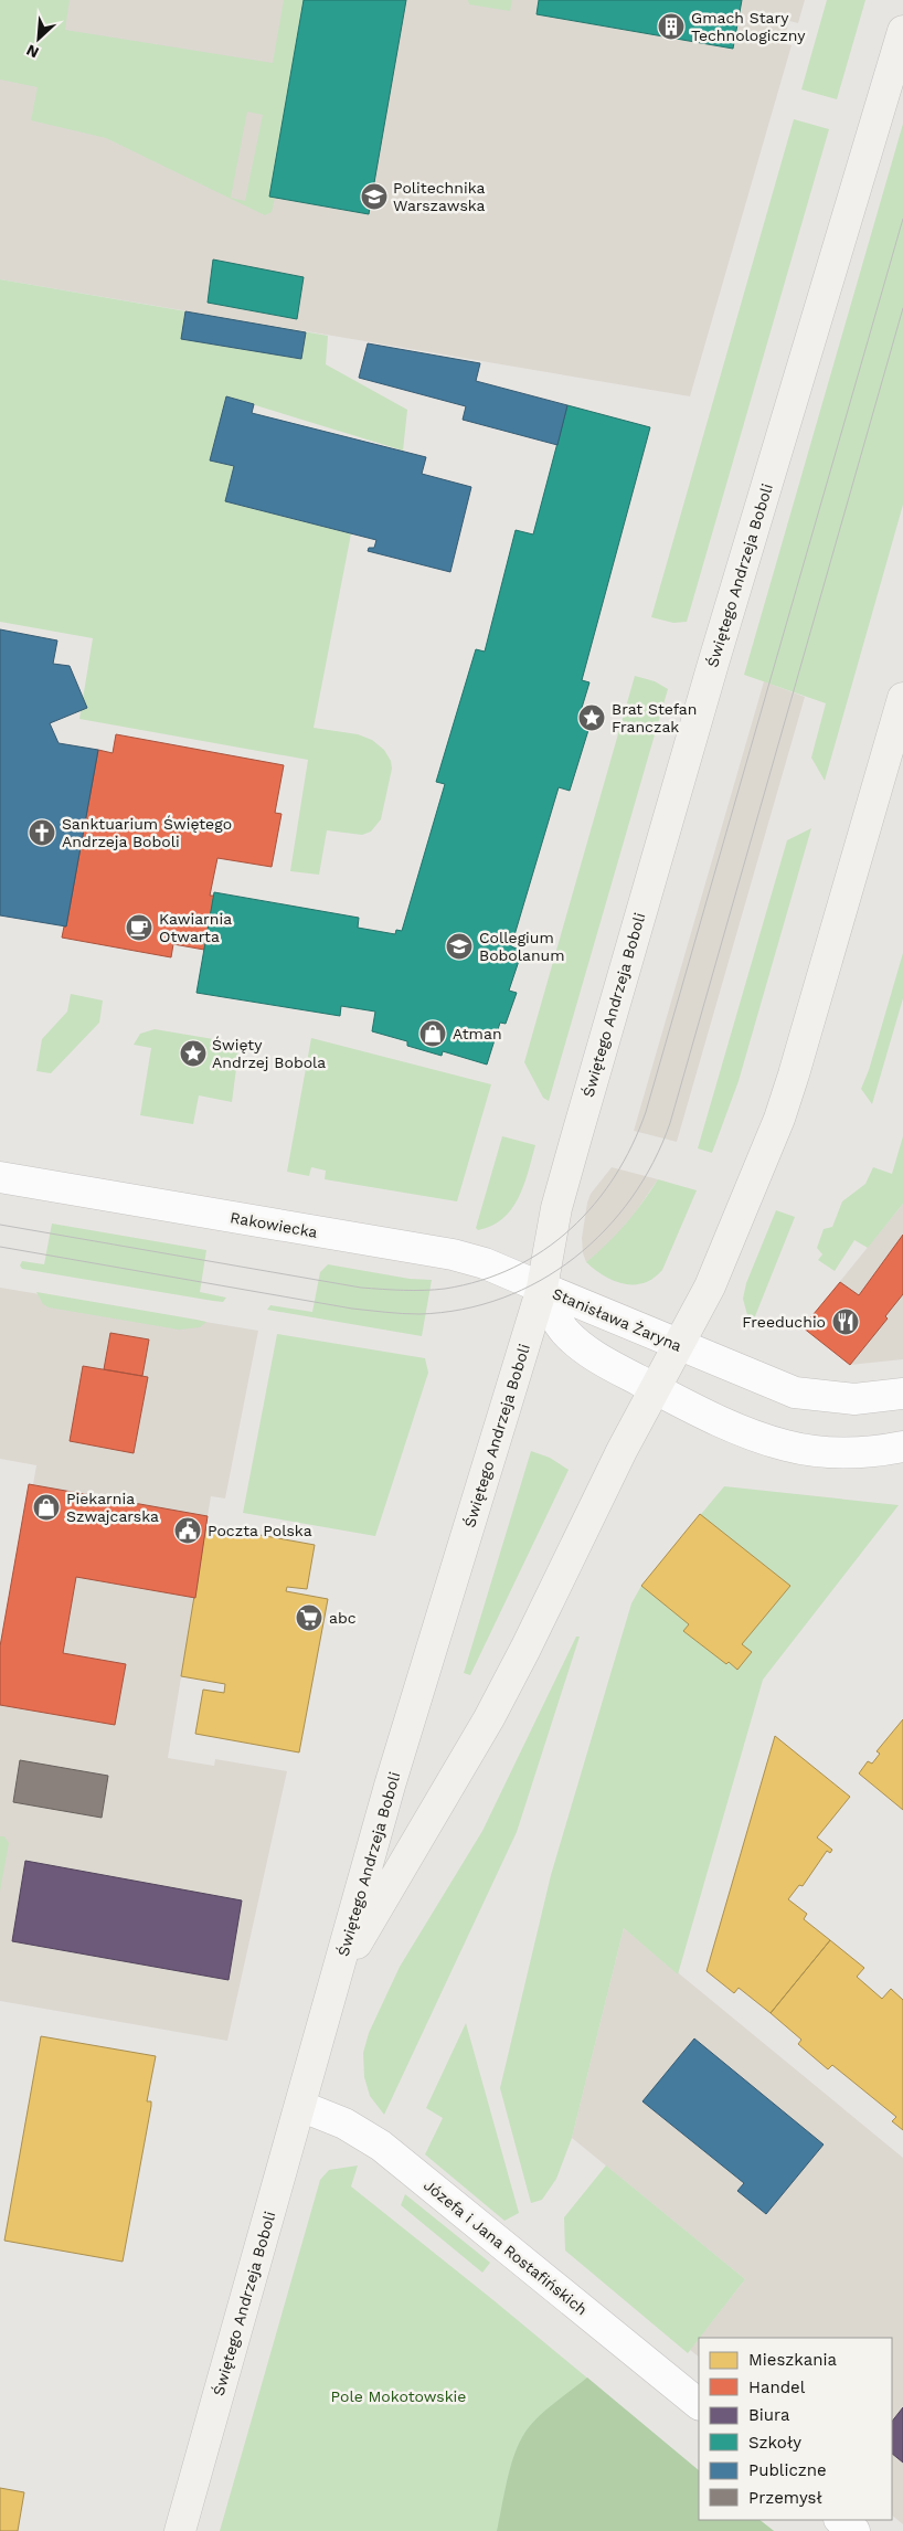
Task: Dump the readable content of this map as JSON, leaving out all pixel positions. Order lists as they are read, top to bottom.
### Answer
{
  "streets": {
    "main road": ["Świętego Andrzeja Boboli"],
    "street": ["Rakowiecka", "Stanisława Żaryna", "Józefa i Jana Rostafińskich"]
  },
  "crossings": [
    ["Świętego Andrzeja Boboli", "Rakowiecka"],
    ["Świętego Andrzeja Boboli", "Stanisława Żaryna"],
    ["Świętego Andrzeja Boboli", "Józefa i Jana Rostafińskich"],
    ["Rakowiecka", "Stanisława Żaryna"]
  ],
  "parks": ["Pole Mokotowskie"],
  "places": {
    "building": ["Gmach Stary Technologiczny"],
    "school or university": ["Politechnika Warszawska", "Collegium Bobolanum"],
    "place": ["Brat Stefan Franczak", "Święty Andrzej Bobola"],
    "church": ["Sanktuarium Świętego Andrzeja Boboli"],
    "cafe": ["Kawiarnia Otwarta"],
    "shop": ["Atman", "Piekarnia Szwajcarska"],
    "restaurant": ["Freeduchio"],
    "public building": ["Poczta Polska"],
    "supermarket": ["abc"]
  },
  "legend": [
    "Mieszkania",
    "Handel",
    "Biura",
    "Szkoły",
    "Publiczne",
    "Przemysł"
  ],
  "north": "bottom left"
}
